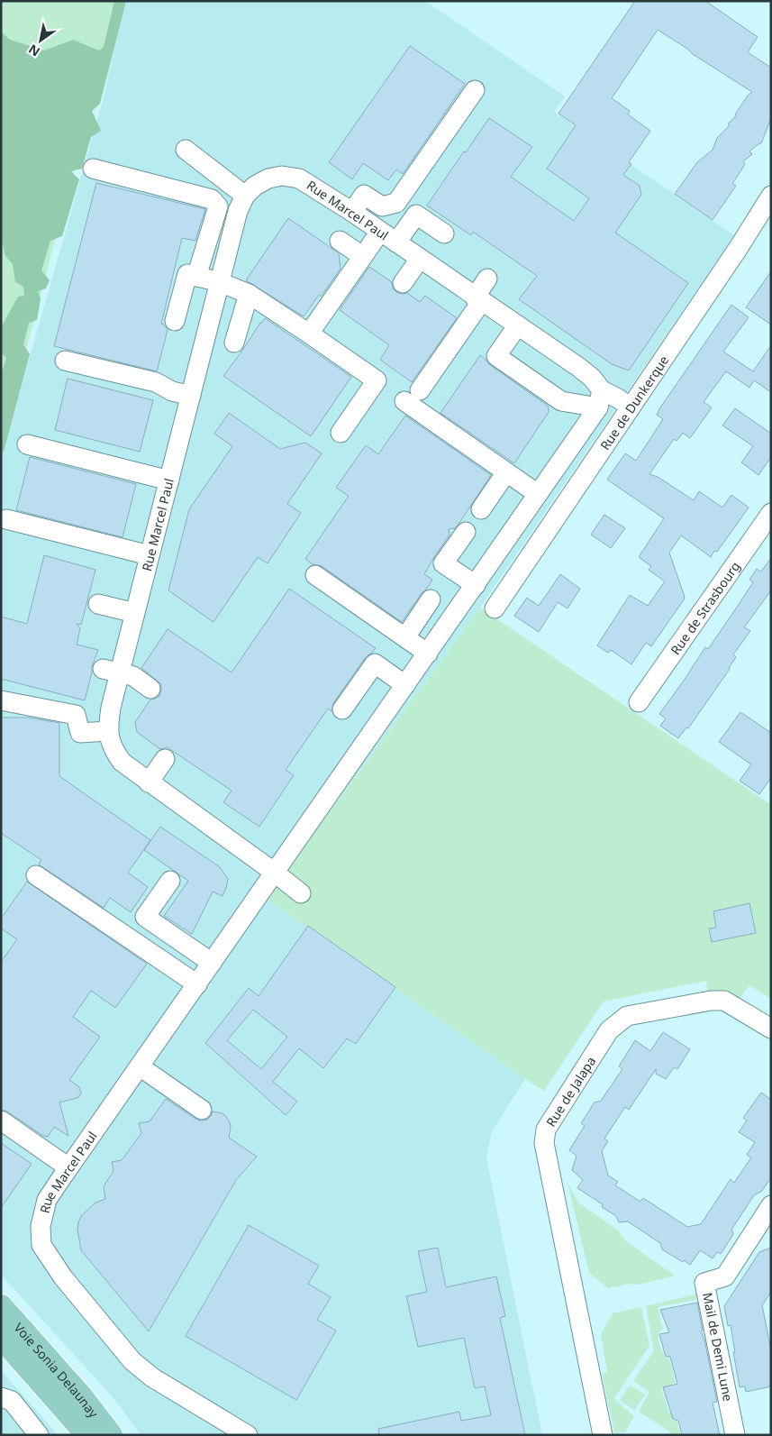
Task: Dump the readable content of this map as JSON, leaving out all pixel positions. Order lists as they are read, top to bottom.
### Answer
{
  "streets": {
    "main road": ["Voie Sonia Delaunay"],
    "street": [
      "Rue Marcel Paul",
      "Rue de Dunkerque",
      "Rue de Strasbourg",
      "Rue de Jalapa",
      "Mail de Demi Lune"
    ]
  },
  "north": "bottom left"
}
